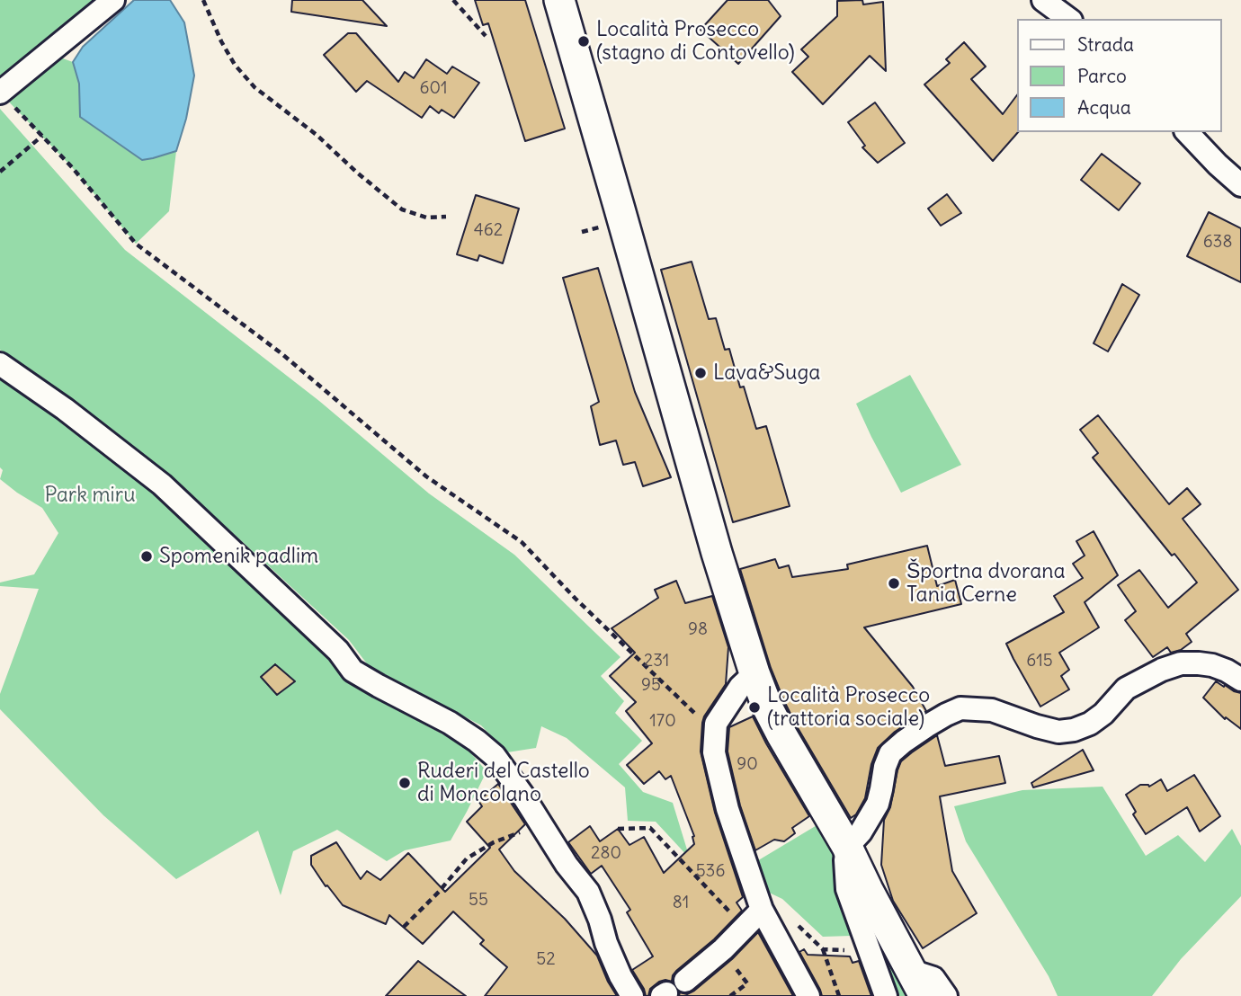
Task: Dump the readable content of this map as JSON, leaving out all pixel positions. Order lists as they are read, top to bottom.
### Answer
{
  "parks": ["Park miru"],
  "places": [
    "Località Prosecco (stagno di Contovello)",
    "Lava&Suga",
    "Spomenik padlim",
    "Športna dvorana Tania Cerne",
    "Località Prosecco (trattoria sociale)",
    "Ruderi del Castello di Moncolano"
  ],
  "house_numbers": [
    "601",
    "462",
    "638",
    "98",
    "231",
    "615",
    "95",
    "170",
    "90",
    "280",
    "536",
    "55",
    "81",
    "52"
  ],
  "legend": ["Strada", "Parco", "Acqua"]
}
